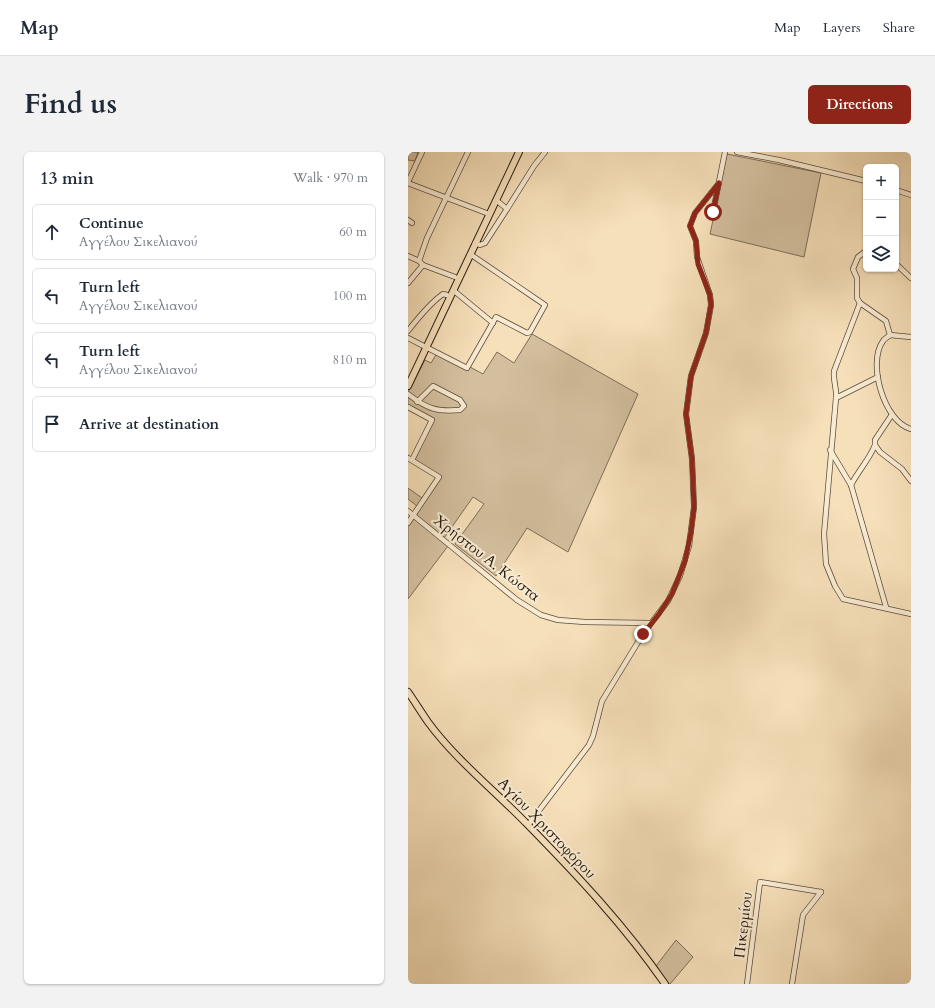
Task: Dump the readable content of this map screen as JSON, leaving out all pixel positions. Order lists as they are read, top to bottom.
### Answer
{
  "streets": {
    "main road": ["Αγίου Χριστοφόρου"],
    "street": ["Χρήστου Α. Κώστα", "Πικερμίου"]
  },
  "page": {
    "header": "Map",
    "nav": ["Map", "Layers", "Share"],
    "title": "Find us",
    "buttons": "Directions",
    "heading": ["13 min", "Walk · 970 m"],
    "map_buttons": ["+", "−"],
    "list": [
      ["Continue", "Αγγέλου Σικελιανού", "60 m"],
      ["Turn left", "Αγγέλου Σικελιανού", "100 m"],
      ["Turn left", "Αγγέλου Σικελιανού", "810 m"],
      "Arrive at destination"
    ]
  }
}
